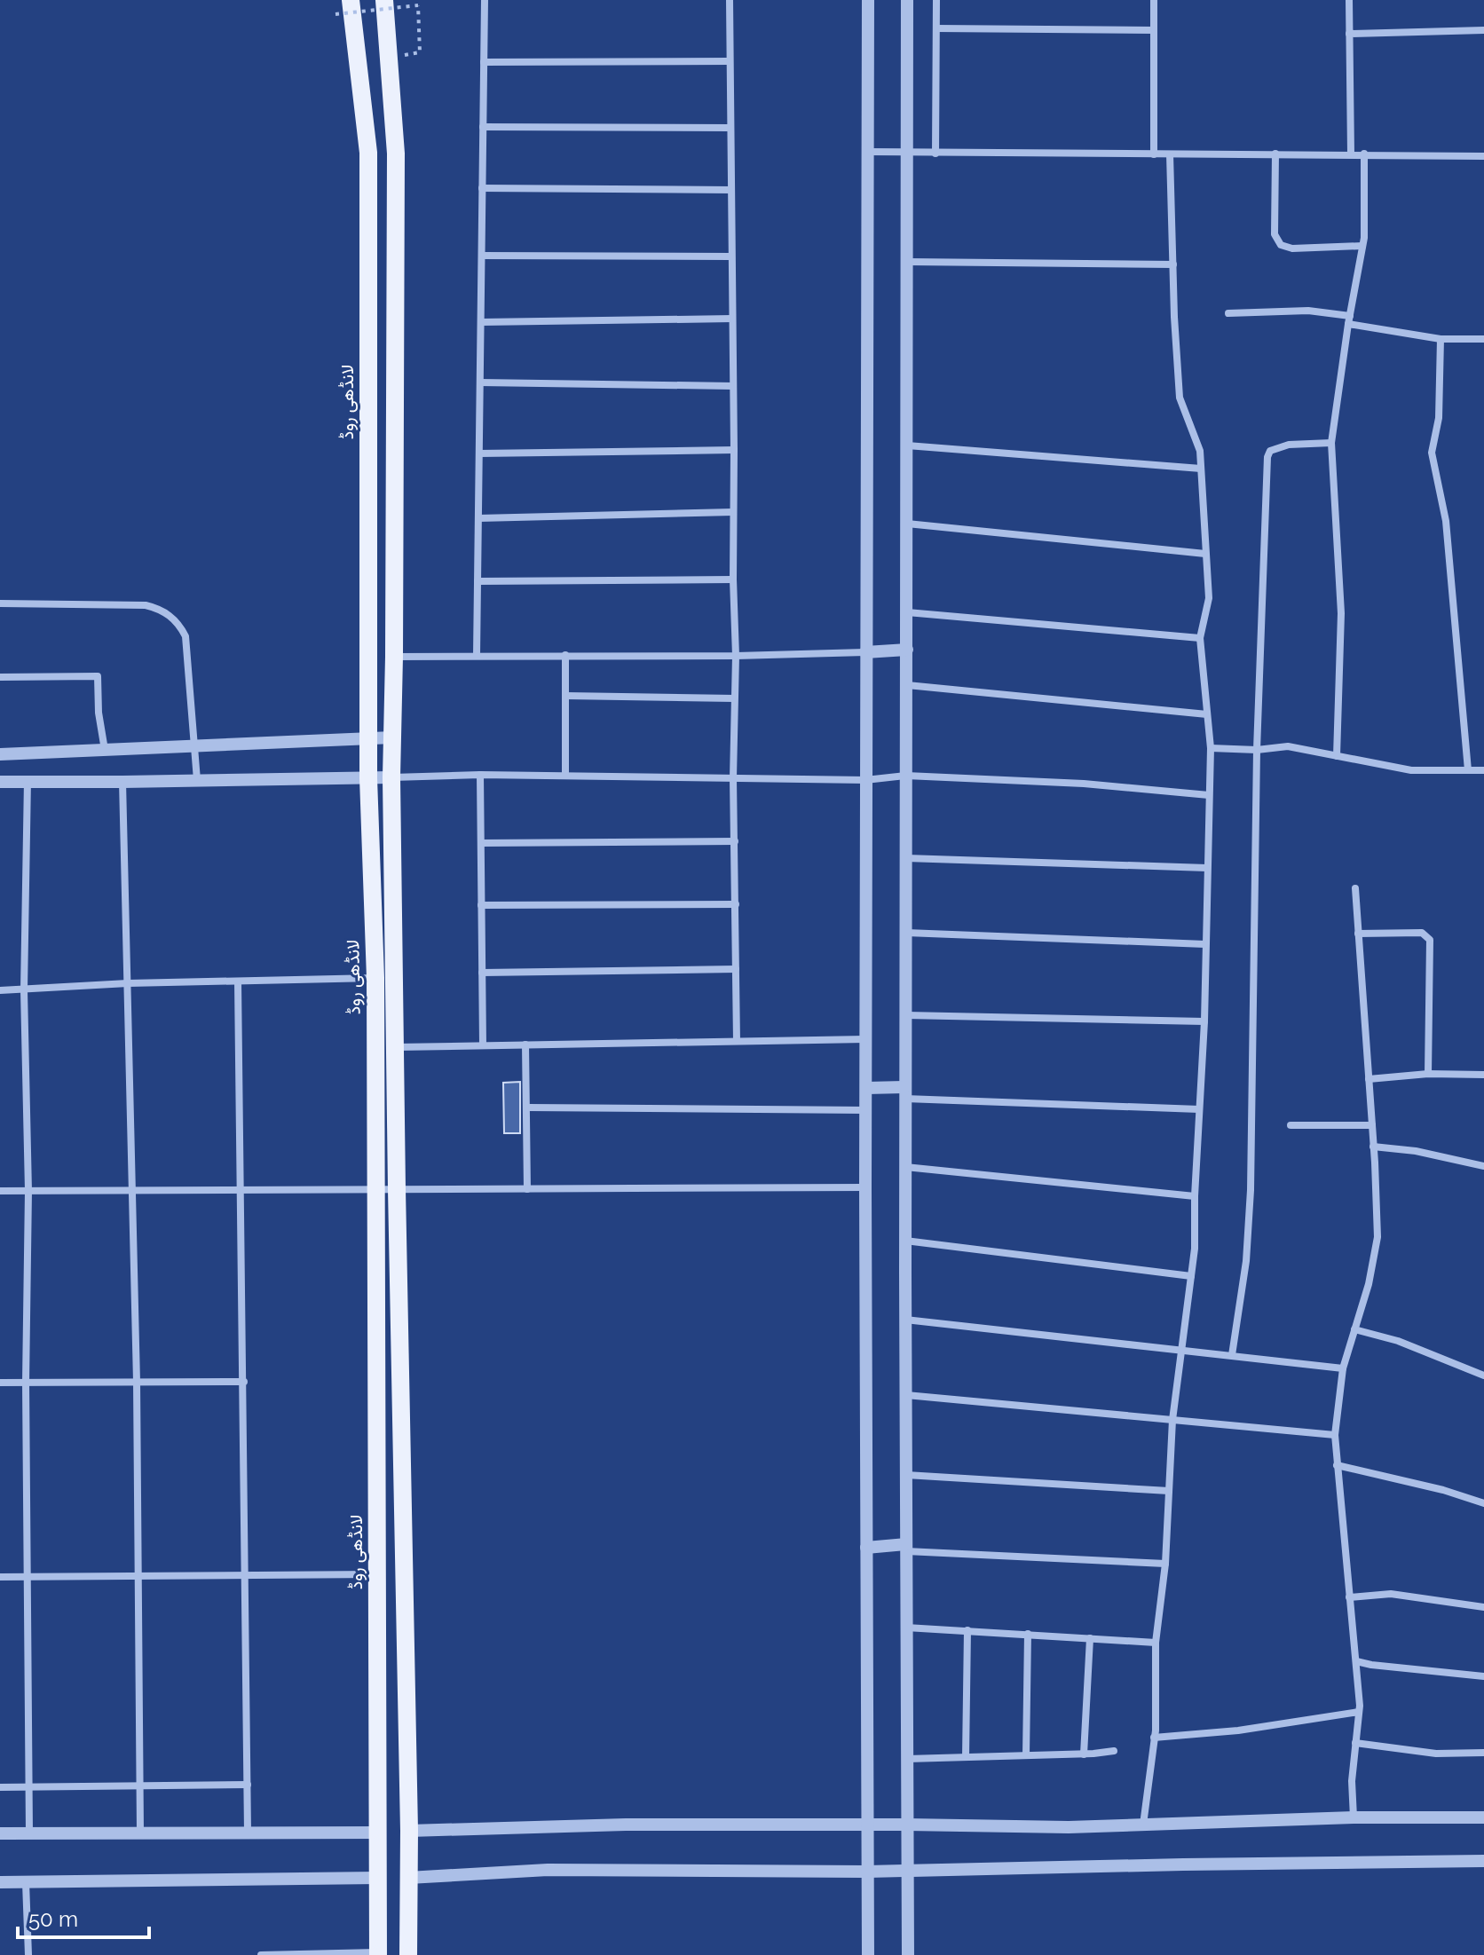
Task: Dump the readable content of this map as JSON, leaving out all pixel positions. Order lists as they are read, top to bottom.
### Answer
{
  "streets": {
    "main road": ["لانڈھی روڈ"]
  },
  "scale_bar": "50 m"
}
